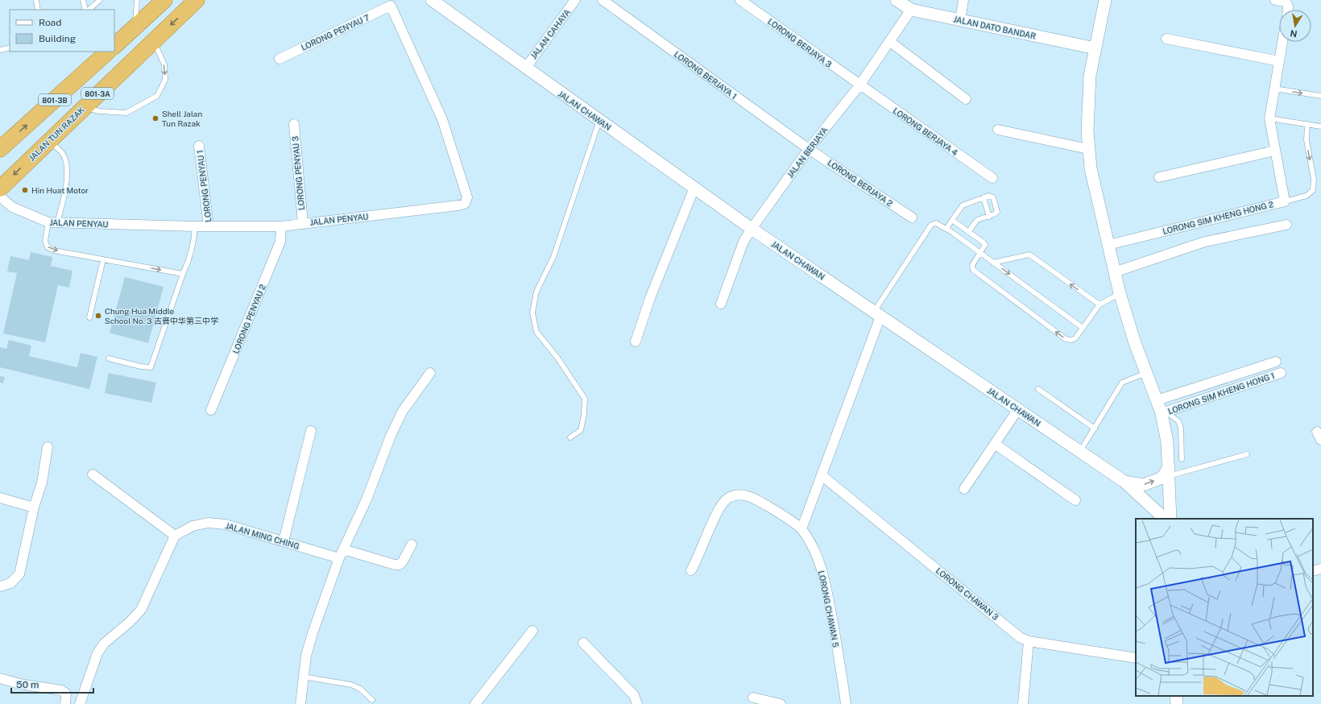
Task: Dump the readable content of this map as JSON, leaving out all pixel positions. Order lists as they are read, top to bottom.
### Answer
{
  "streets": {
    "highway": ["801-3A", "801-3B", "JALAN TUN RAZAK"],
    "street": [
      "JALAN DATO BANDAR",
      "LORONG PENYAU 7",
      "JALAN CAHAYA",
      "LORONG BERJAYA 3",
      "LORONG BERJAYA 1",
      "JALAN CHAWAN",
      "LORONG BERJAYA 4",
      "JALAN BERJAYA",
      "LORONG PENYAU 3",
      "LORONG BERJAYA 2",
      "LORONG PENYAU 1",
      "LORONG SIM KHENG HONG 2",
      "JALAN PENYAU",
      "LORONG PENYAU 2",
      "LORONG SIM KHENG HONG 1",
      "JALAN MING CHING",
      "LORONG CHAWAN 3",
      "LORONG CHAWAN 5"
    ]
  },
  "crossings": [
    ["JALAN DATO BANDAR", "JALAN BERJAYA"],
    ["LORONG PENYAU 7", "JALAN PENYAU"],
    ["JALAN CAHAYA", "JALAN CHAWAN"],
    ["LORONG BERJAYA 3", "LORONG BERJAYA 4"],
    ["LORONG BERJAYA 3", "JALAN BERJAYA"],
    ["LORONG BERJAYA 1", "JALAN BERJAYA"],
    ["LORONG BERJAYA 1", "LORONG BERJAYA 2"],
    ["JALAN CHAWAN", "JALAN BERJAYA"],
    ["LORONG BERJAYA 4", "JALAN BERJAYA"],
    ["JALAN BERJAYA", "LORONG BERJAYA 2"],
    ["LORONG PENYAU 3", "JALAN PENYAU"],
    ["LORONG PENYAU 1", "JALAN PENYAU"],
    ["JALAN PENYAU", "LORONG PENYAU 2"]
  ],
  "places": ["Shell Jalan Tun Razak", "Hin Huat Motor", "Chung Hua Middle School No. 3 古晋中华第三中学"],
  "legend": ["Road", "Building"],
  "scale_bar": "50 m",
  "north": "bottom"
}
